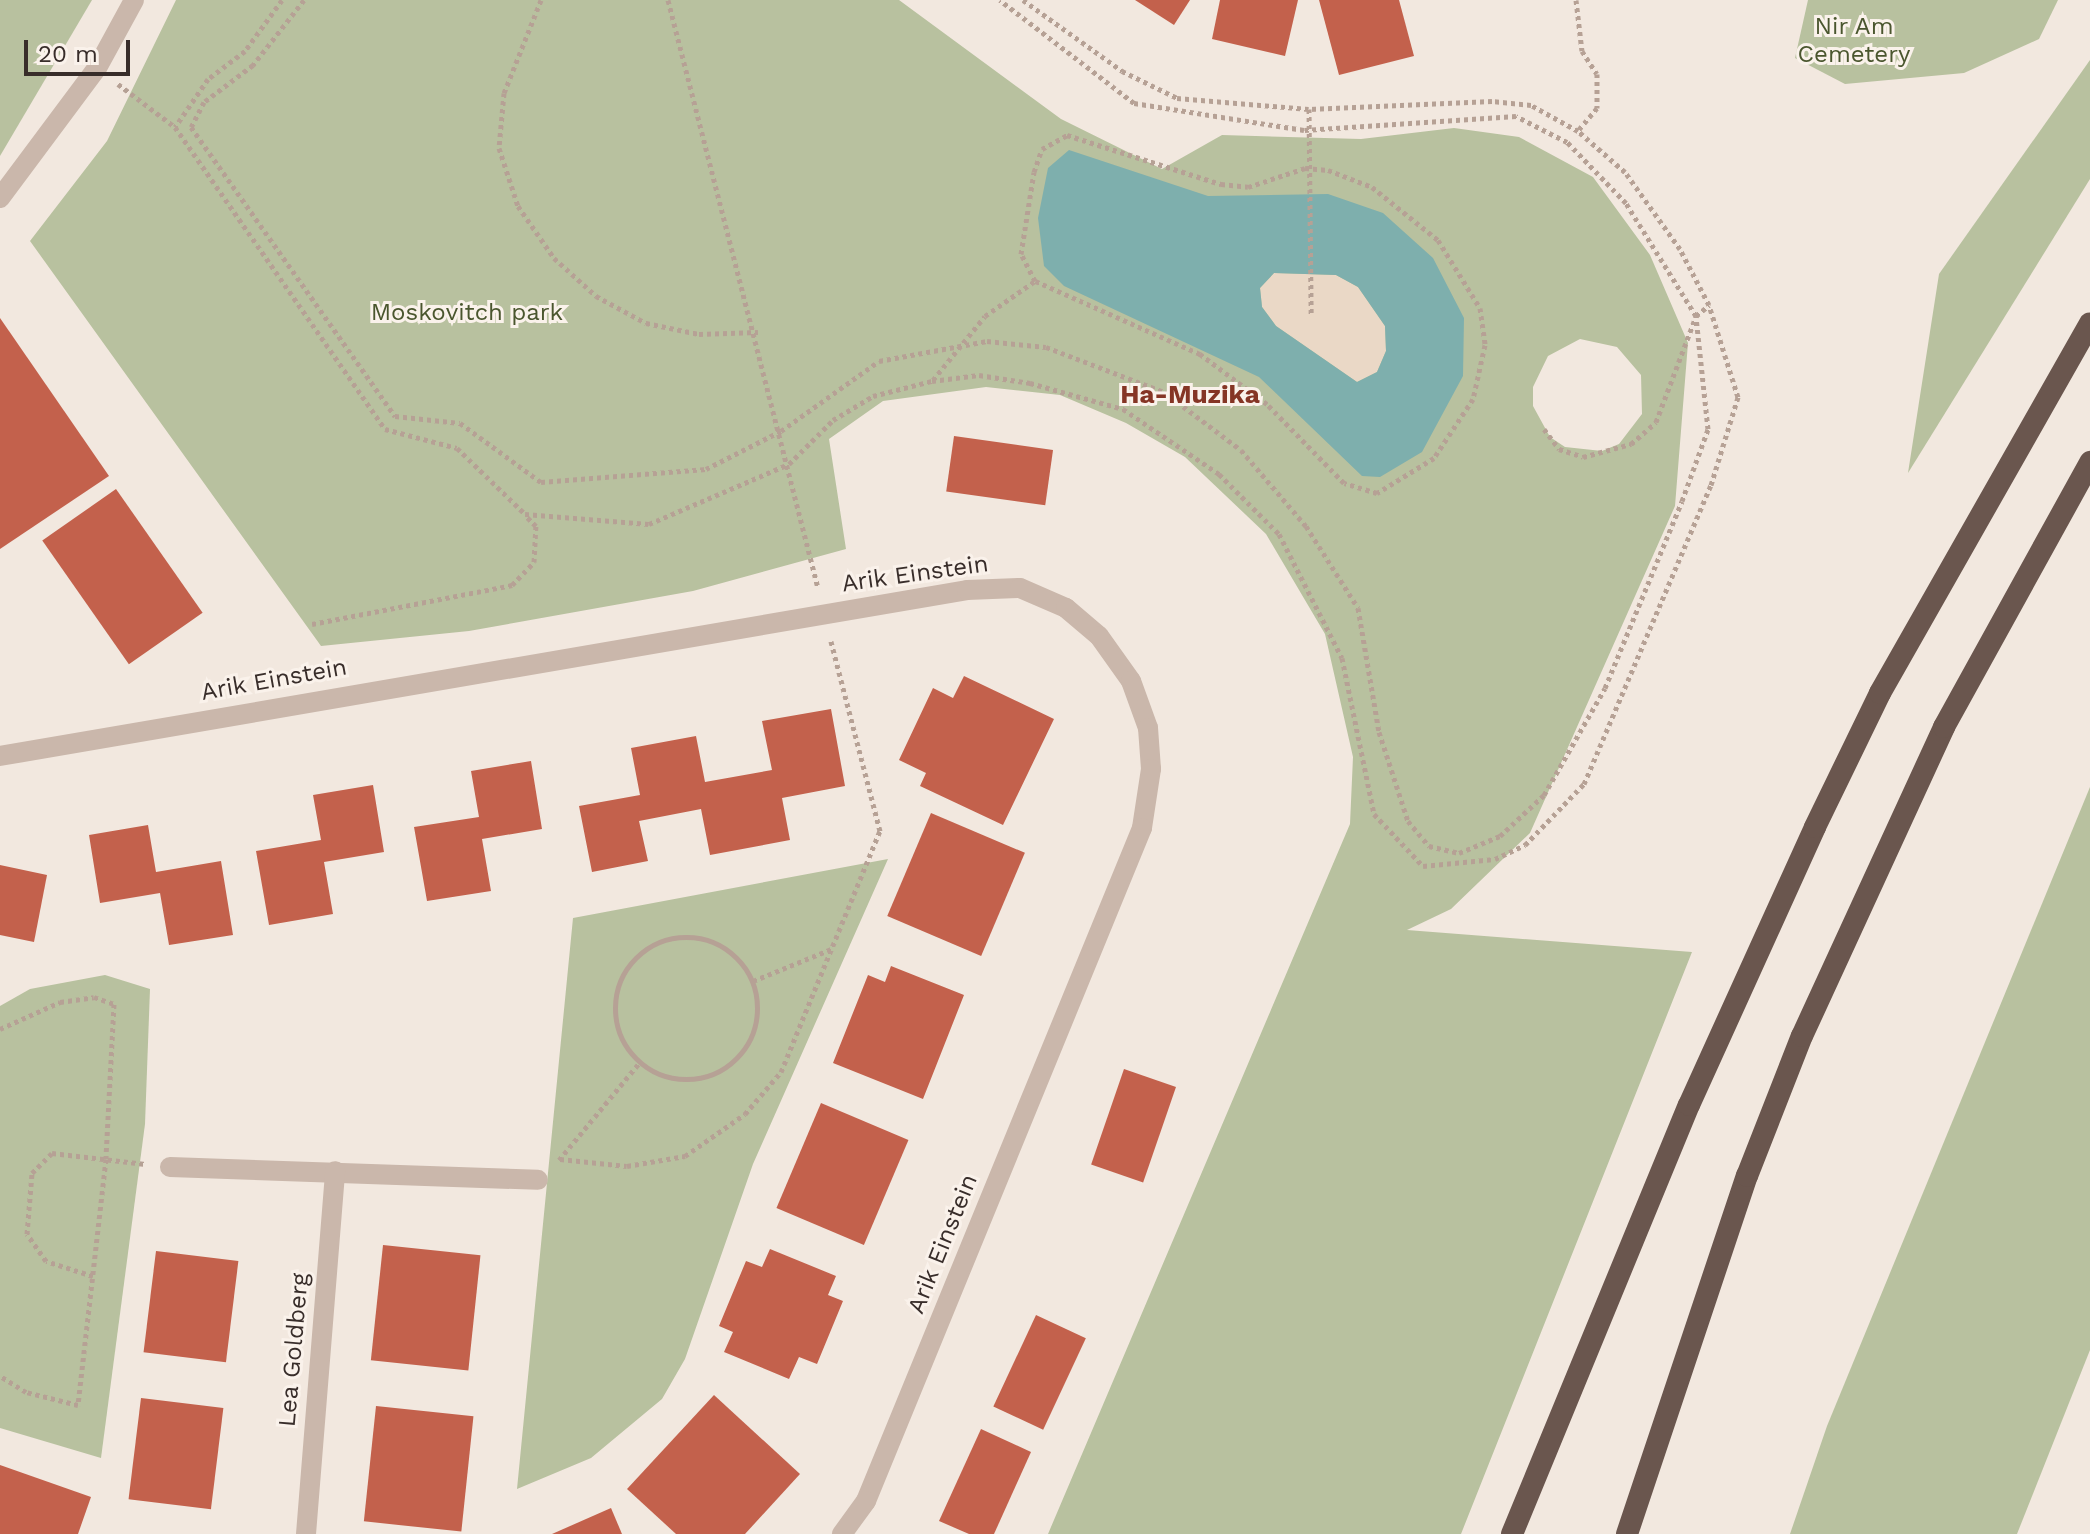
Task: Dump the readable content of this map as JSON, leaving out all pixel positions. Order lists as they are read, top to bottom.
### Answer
{
  "streets": {
    "street": ["Arik Einstein", "Lea Goldberg"]
  },
  "districts": ["Ha-Muzika"],
  "parks": ["Nir Am Cemetery", "Moskovitch park"],
  "scale_bar": "20 m"
}
